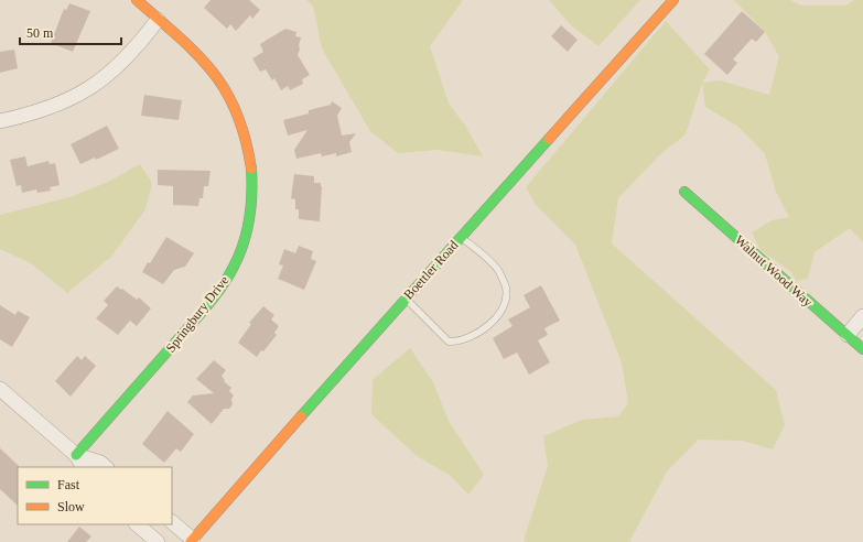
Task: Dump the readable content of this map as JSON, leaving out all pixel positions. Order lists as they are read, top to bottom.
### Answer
{
  "streets": {
    "street": ["Boettler Road", "Walnut Wood Way", "Springbury Drive"]
  },
  "legend": ["Fast", "Slow"],
  "scale_bar": "50 m"
}
